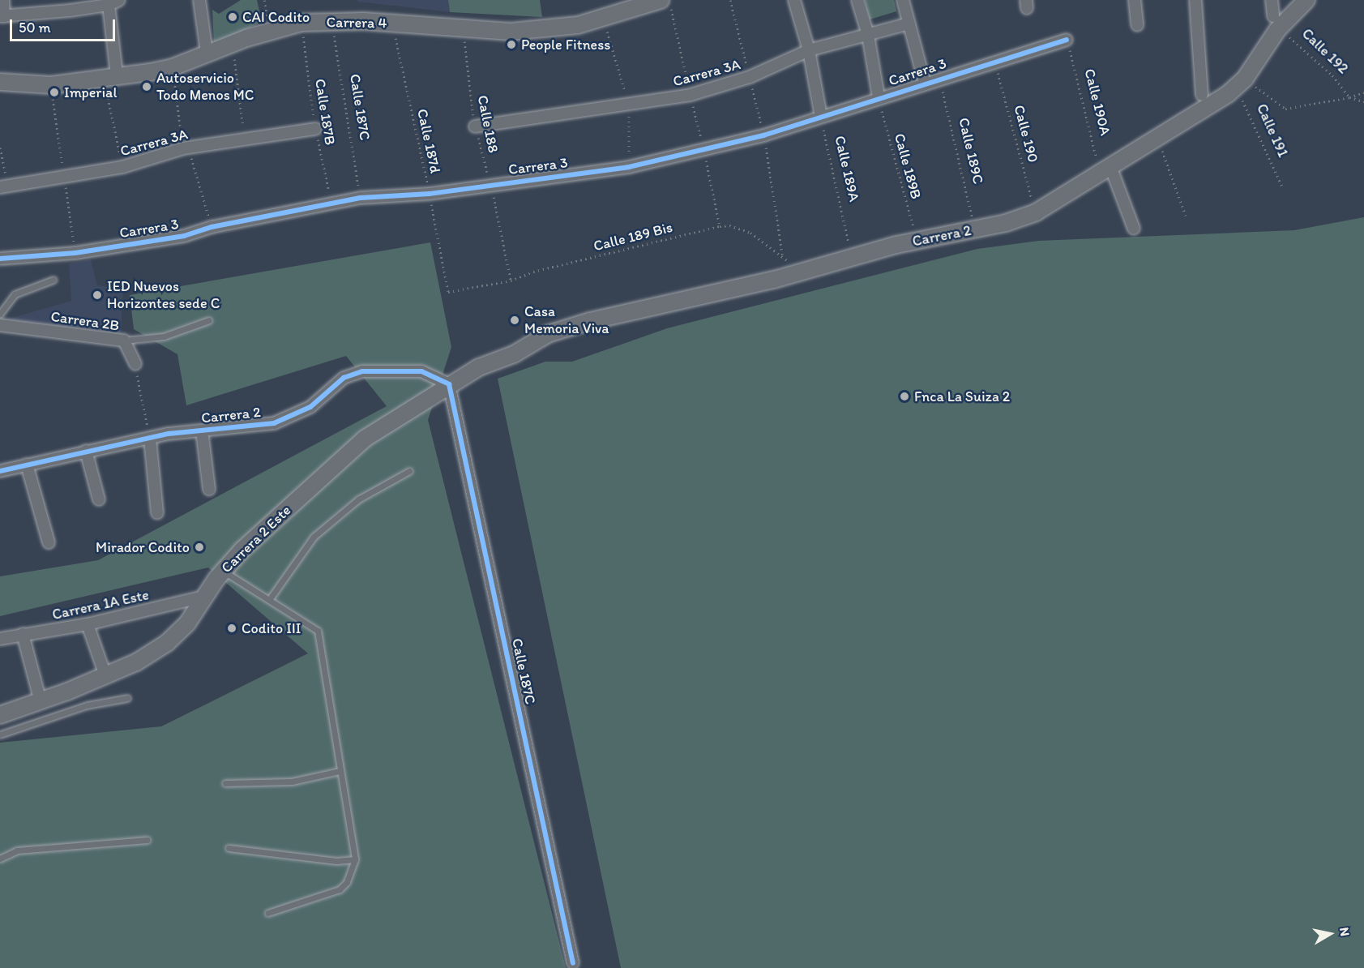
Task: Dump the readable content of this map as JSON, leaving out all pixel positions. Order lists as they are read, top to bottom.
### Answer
{
  "streets": {
    "main road": ["Carrera 4", "Carrera 2", "Carrera 2 Este"],
    "street": [
      "Carrera 3",
      "Carrera 3A",
      "Calle 187C",
      "Carrera 2B",
      "Carrera 1A Este"
    ],
    "path": [
      "Calle 192",
      "Calle 190A",
      "Calle 187B",
      "Calle 188",
      "Calle 191",
      "Calle 190",
      "Calle 187d",
      "Calle 189C",
      "Calle 189B",
      "Calle 189A",
      "Calle 189 Bis"
    ]
  },
  "crossings": [
    ["Carrera 4", "Calle 187C"],
    ["Carrera 4", "Calle 187B"],
    ["Carrera 4", "Calle 188"],
    ["Carrera 4", "Calle 187d"],
    ["Calle 192", "Carrera 2"],
    ["Carrera 3", "Calle 190A"],
    ["Carrera 3", "Calle 187C"],
    ["Carrera 3", "Calle 187B"],
    ["Carrera 3", "Calle 188"],
    ["Carrera 3", "Calle 190"],
    ["Carrera 3", "Calle 187d"],
    ["Carrera 3", "Calle 189C"],
    ["Carrera 3", "Calle 189B"],
    ["Carrera 3", "Calle 189A"],
    ["Carrera 3A", "Calle 187B"],
    ["Carrera 3A", "Calle 188"],
    ["Calle 190A", "Carrera 2"],
    ["Calle 187C", "Carrera 2"],
    ["Calle 187C", "Carrera 2 Este"],
    ["Calle 188", "Calle 189 Bis"],
    ["Calle 191", "Carrera 2"],
    ["Calle 190", "Carrera 2"],
    ["Calle 187d", "Calle 189 Bis"],
    ["Calle 189C", "Carrera 2"],
    ["Calle 189B", "Carrera 2"],
    ["Calle 189A", "Carrera 2"],
    ["Carrera 2", "Carrera 2 Este"],
    ["Carrera 2 Este", "Carrera 1A Este"]
  ],
  "places": [
    "CAI Codito",
    "People Fitness",
    "Autoservicio Todo Menos MC",
    "Imperial",
    "IED Nuevos Horizontes sede C",
    "Casa Memoria Viva",
    "Fnca La Suiza 2",
    "Mirador Codito",
    "Codito III"
  ],
  "scale_bar": "50 m",
  "north": "right"
}
